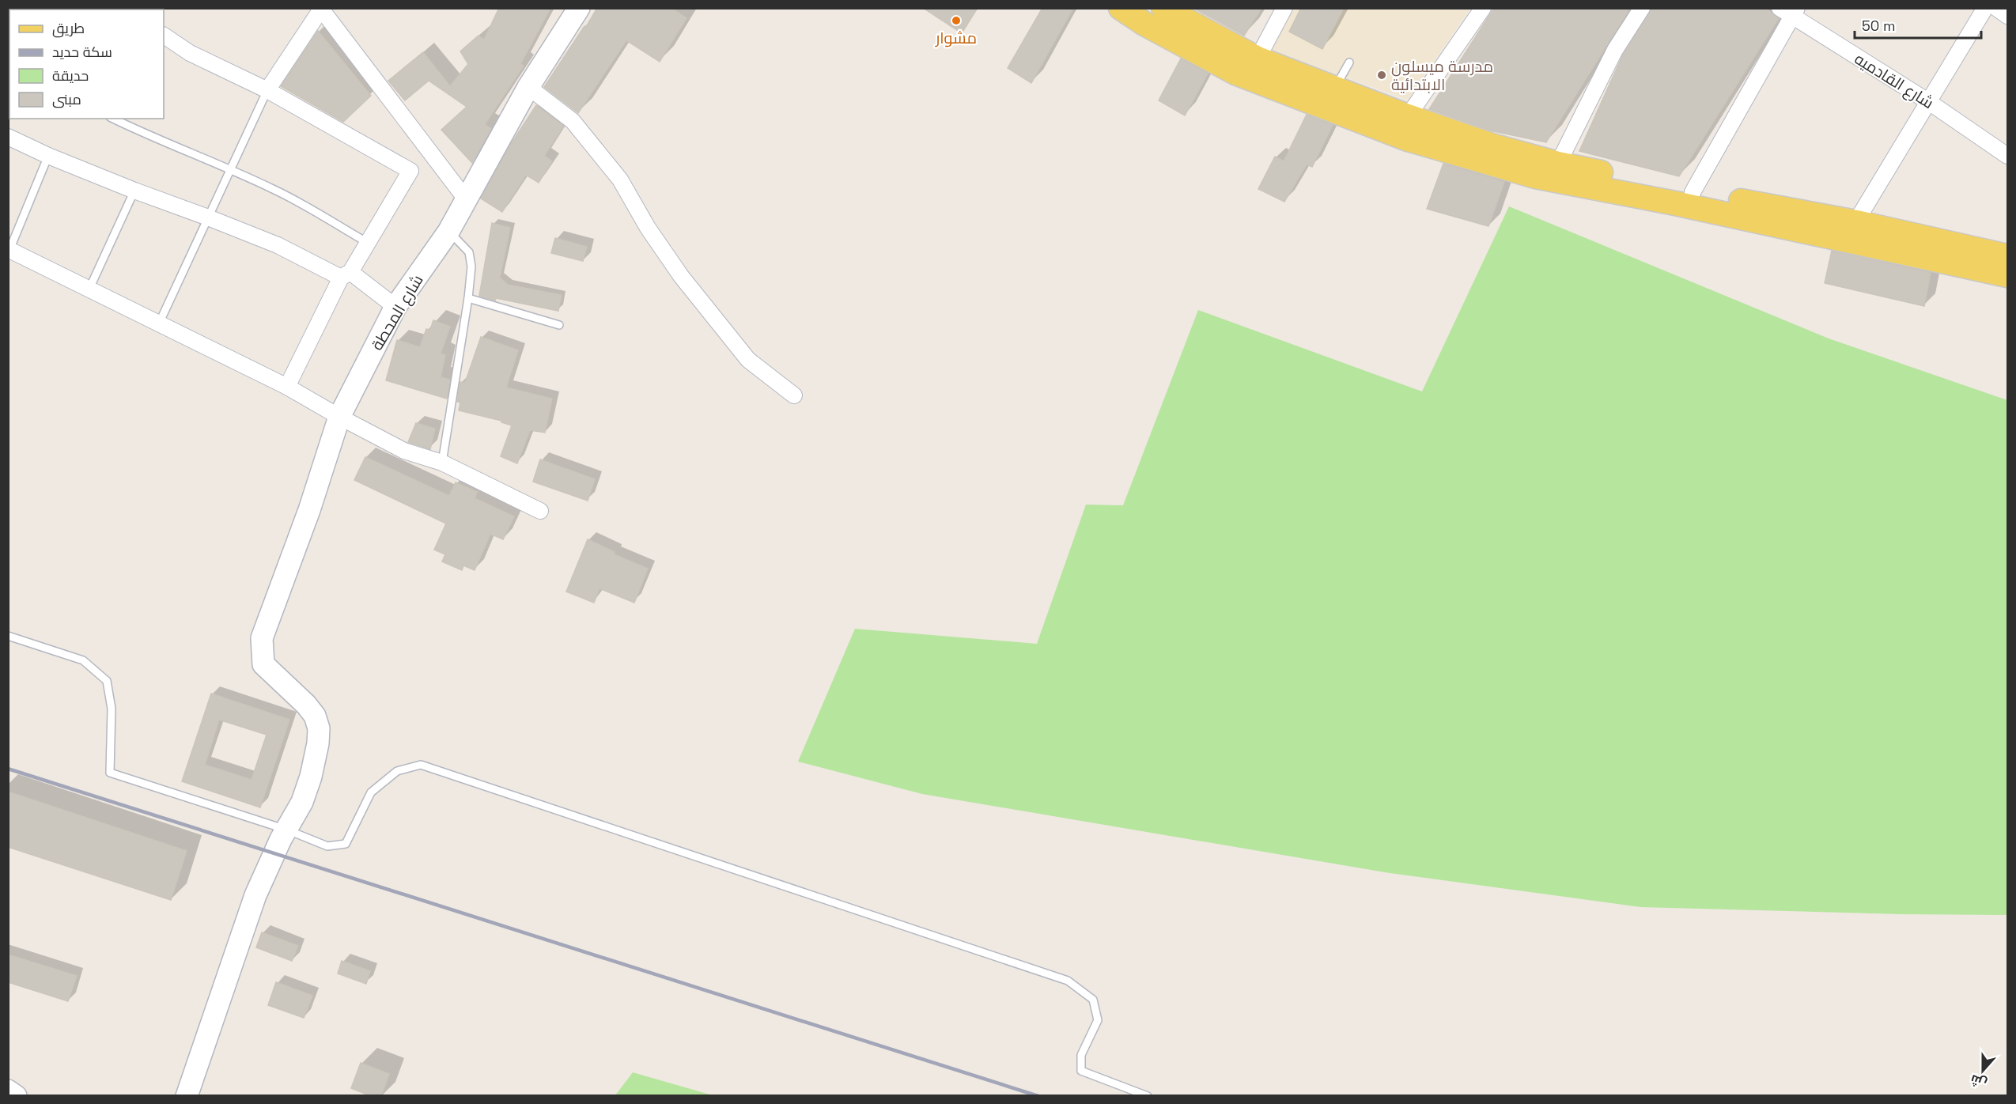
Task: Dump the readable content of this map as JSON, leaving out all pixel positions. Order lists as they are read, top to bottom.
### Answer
{
  "streets": {
    "main road": ["شارع المحطة"],
    "street": ["شارع القادميه"]
  },
  "places": ["مشوار", "مدرسة ميسلون الابتدائية"],
  "legend": [
    "طريق",
    "سكة حديد",
    "حديقة",
    "مبنى"
  ],
  "scale_bar": "50 m",
  "north": "bottom"
}
